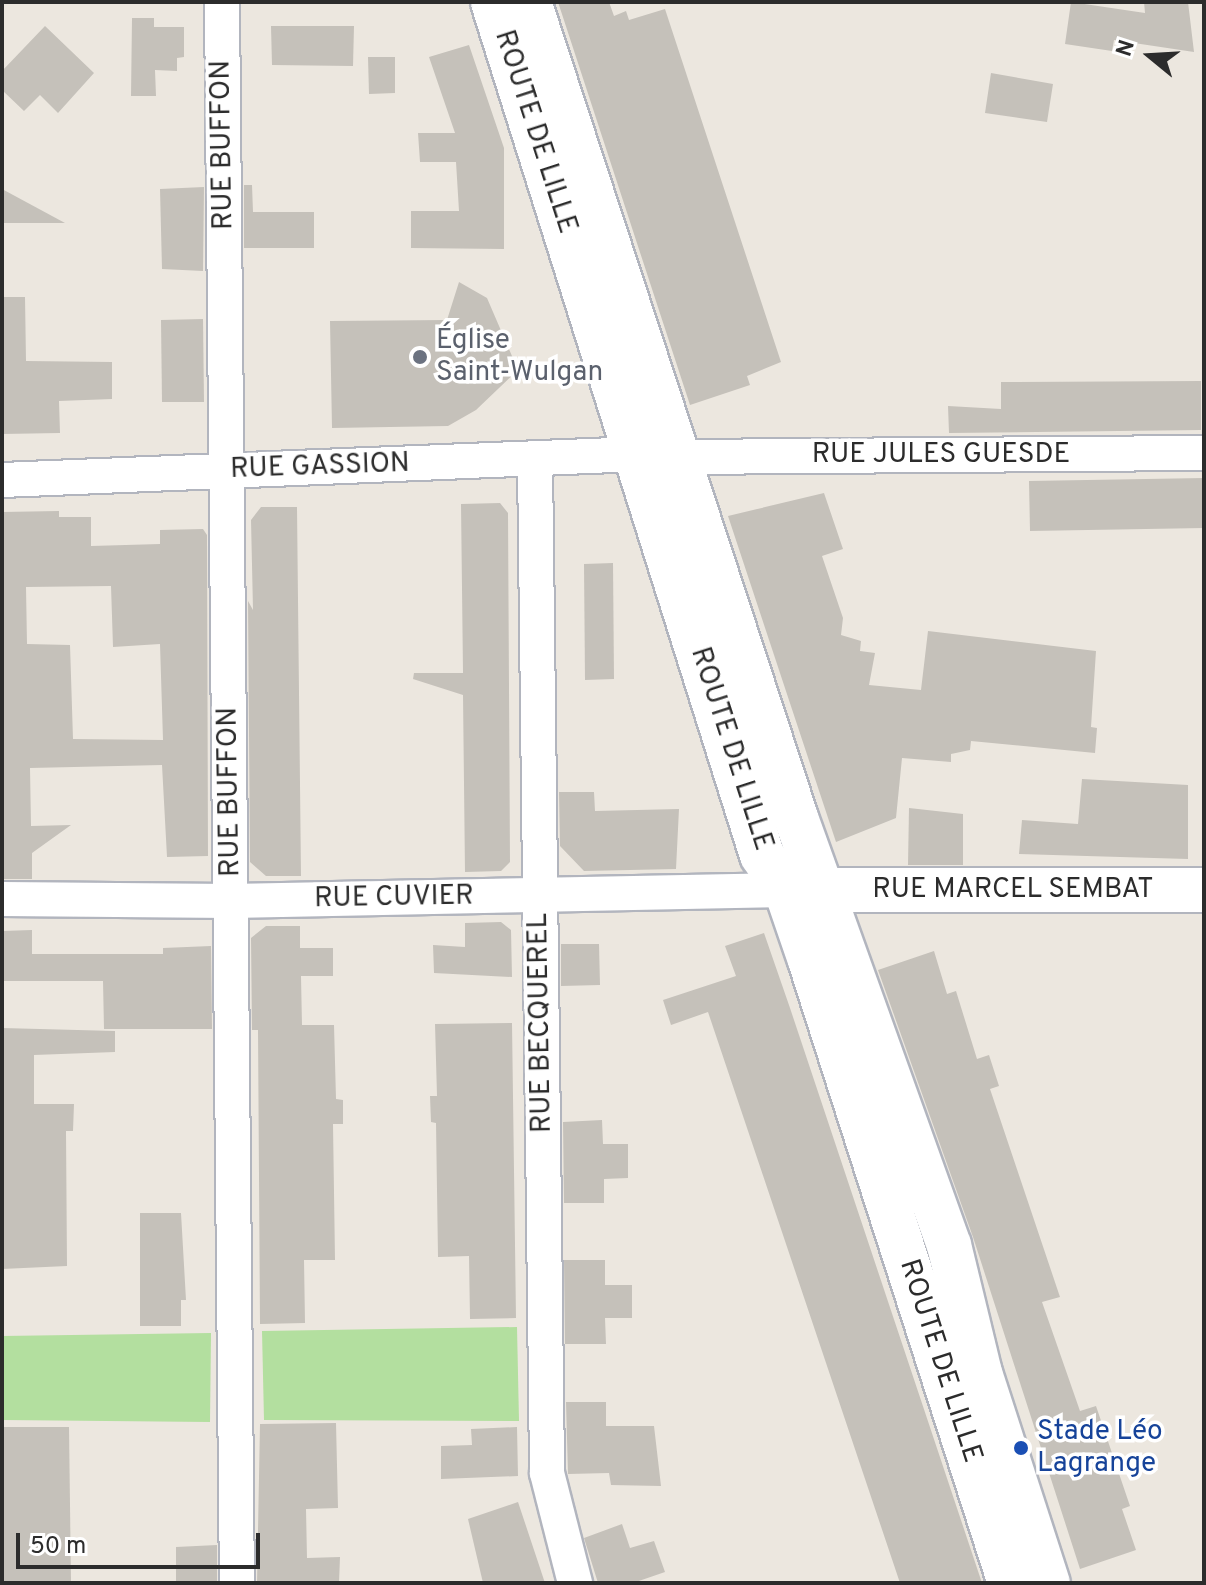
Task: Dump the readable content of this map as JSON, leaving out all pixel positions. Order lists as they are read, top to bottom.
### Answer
{
  "streets": {
    "main road": ["ROUTE DE LILLE", "RUE MARCEL SEMBAT"],
    "street": [
      "RUE BUFFON",
      "RUE JULES GUESDE",
      "RUE GASSION",
      "RUE CUVIER",
      "RUE BECQUEREL"
    ]
  },
  "crossings": [
    ["ROUTE DE LILLE", "RUE JULES GUESDE"],
    ["ROUTE DE LILLE", "RUE GASSION"],
    ["ROUTE DE LILLE", "RUE MARCEL SEMBAT"],
    ["ROUTE DE LILLE", "RUE CUVIER"],
    ["RUE BUFFON", "RUE GASSION"],
    ["RUE BUFFON", "RUE CUVIER"],
    ["RUE JULES GUESDE", "RUE GASSION"],
    ["RUE GASSION", "RUE BECQUEREL"],
    ["RUE MARCEL SEMBAT", "RUE CUVIER"],
    ["RUE CUVIER", "RUE BECQUEREL"]
  ],
  "places": ["Église Saint-Wulgan", "Stade Léo Lagrange"],
  "scale_bar": "50 m",
  "north": "left"
}
